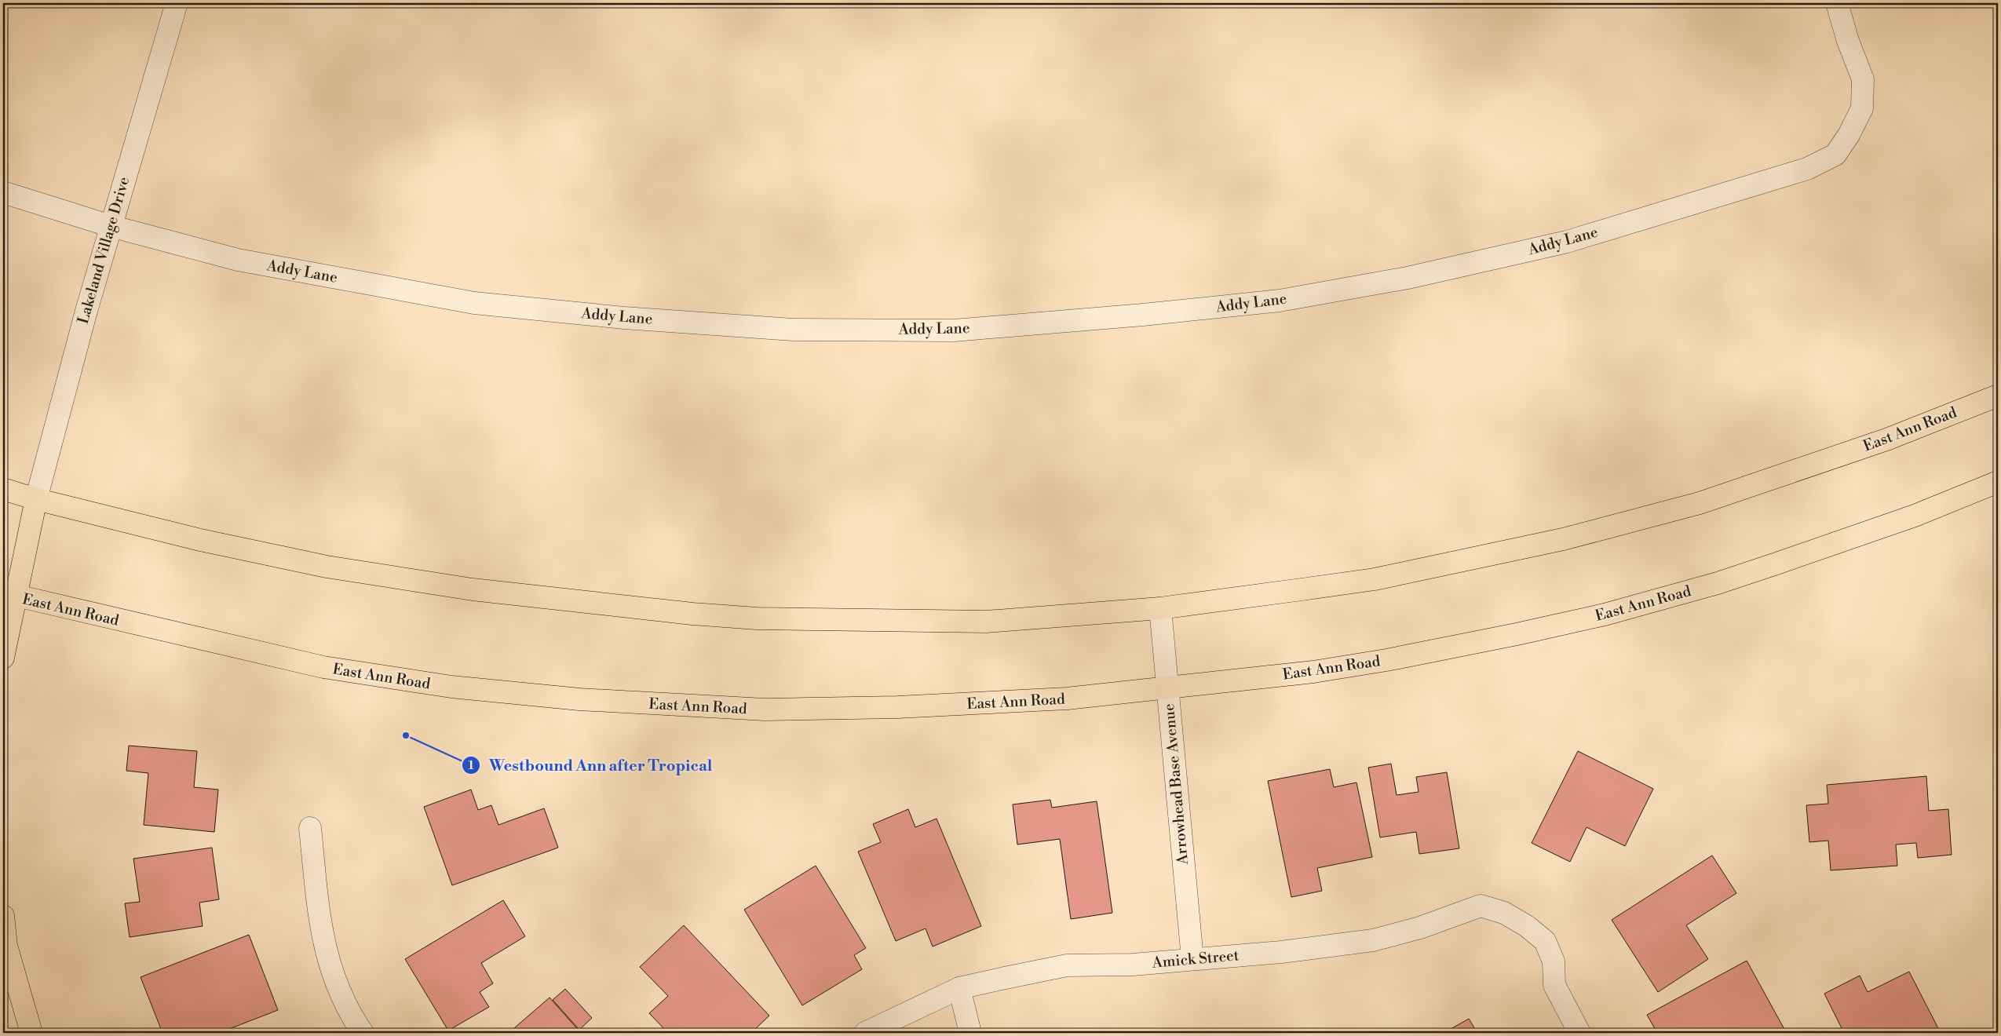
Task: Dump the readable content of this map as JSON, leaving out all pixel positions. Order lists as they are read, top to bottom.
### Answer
{
  "streets": {
    "main road": ["East Ann Road"],
    "street": [
      "Addy Lane",
      "Lakeland Village Drive",
      "Arrowhead Base Avenue",
      "Amick Street"
    ]
  },
  "crossings": [
    ["Addy Lane", "Lakeland Village Drive"],
    ["Lakeland Village Drive", "East Ann Road"],
    ["East Ann Road", "Arrowhead Base Avenue"],
    ["Arrowhead Base Avenue", "Amick Street"]
  ],
  "places": ["Westbound Ann after Tropical"]
}
